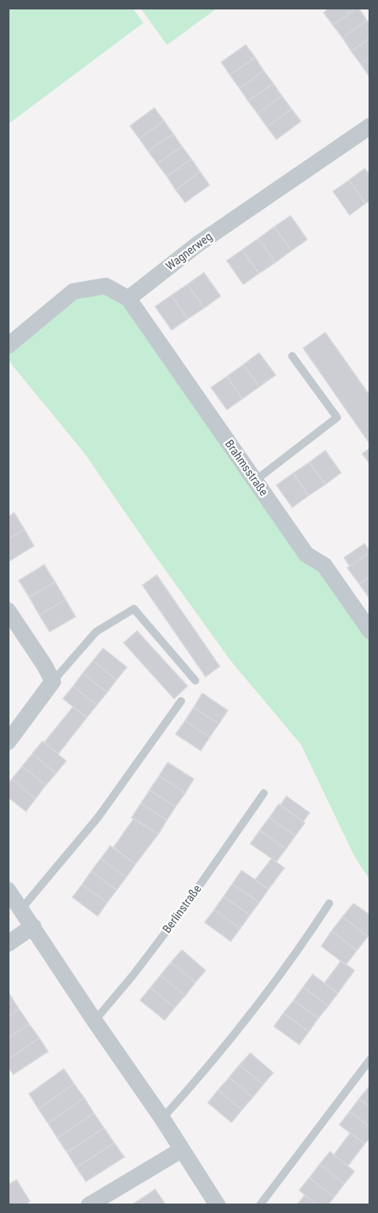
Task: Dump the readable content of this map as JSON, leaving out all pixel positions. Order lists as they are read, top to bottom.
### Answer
{
  "streets": {
    "street": ["Wagnerweg", "Brahmsstraße"],
    "lane": ["Berlinstraße"]
  },
  "crossings": [
    ["Wagnerweg", "Brahmsstraße"]
  ]
}
